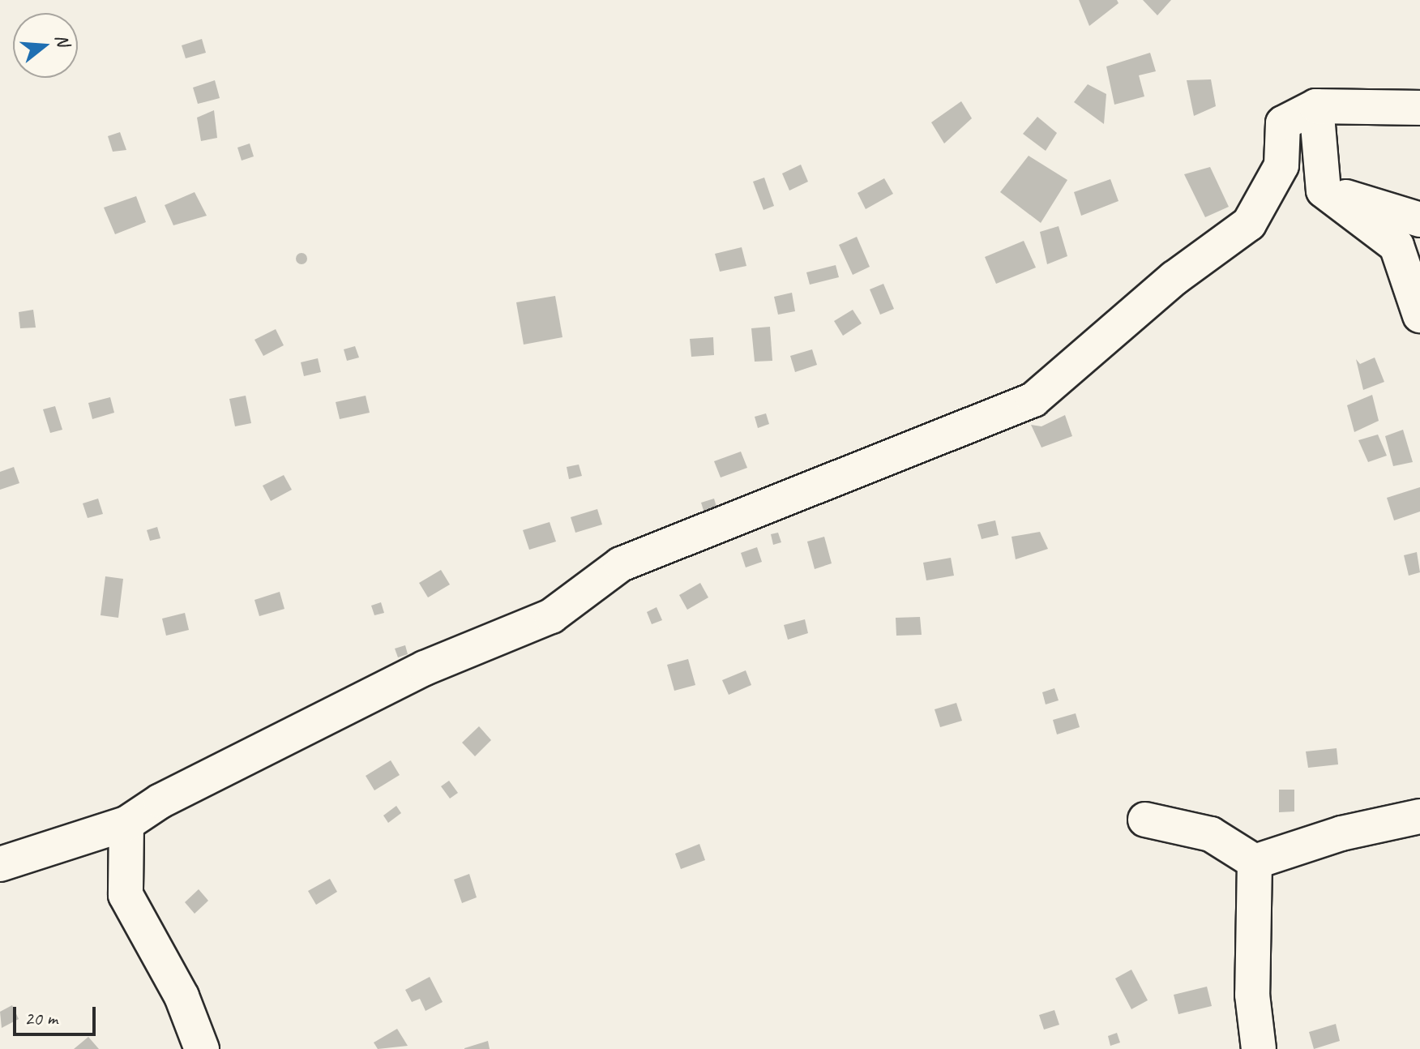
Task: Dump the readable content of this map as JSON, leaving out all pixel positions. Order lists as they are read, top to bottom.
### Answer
{
  "scale_bar": "20 m",
  "north": "right"
}
